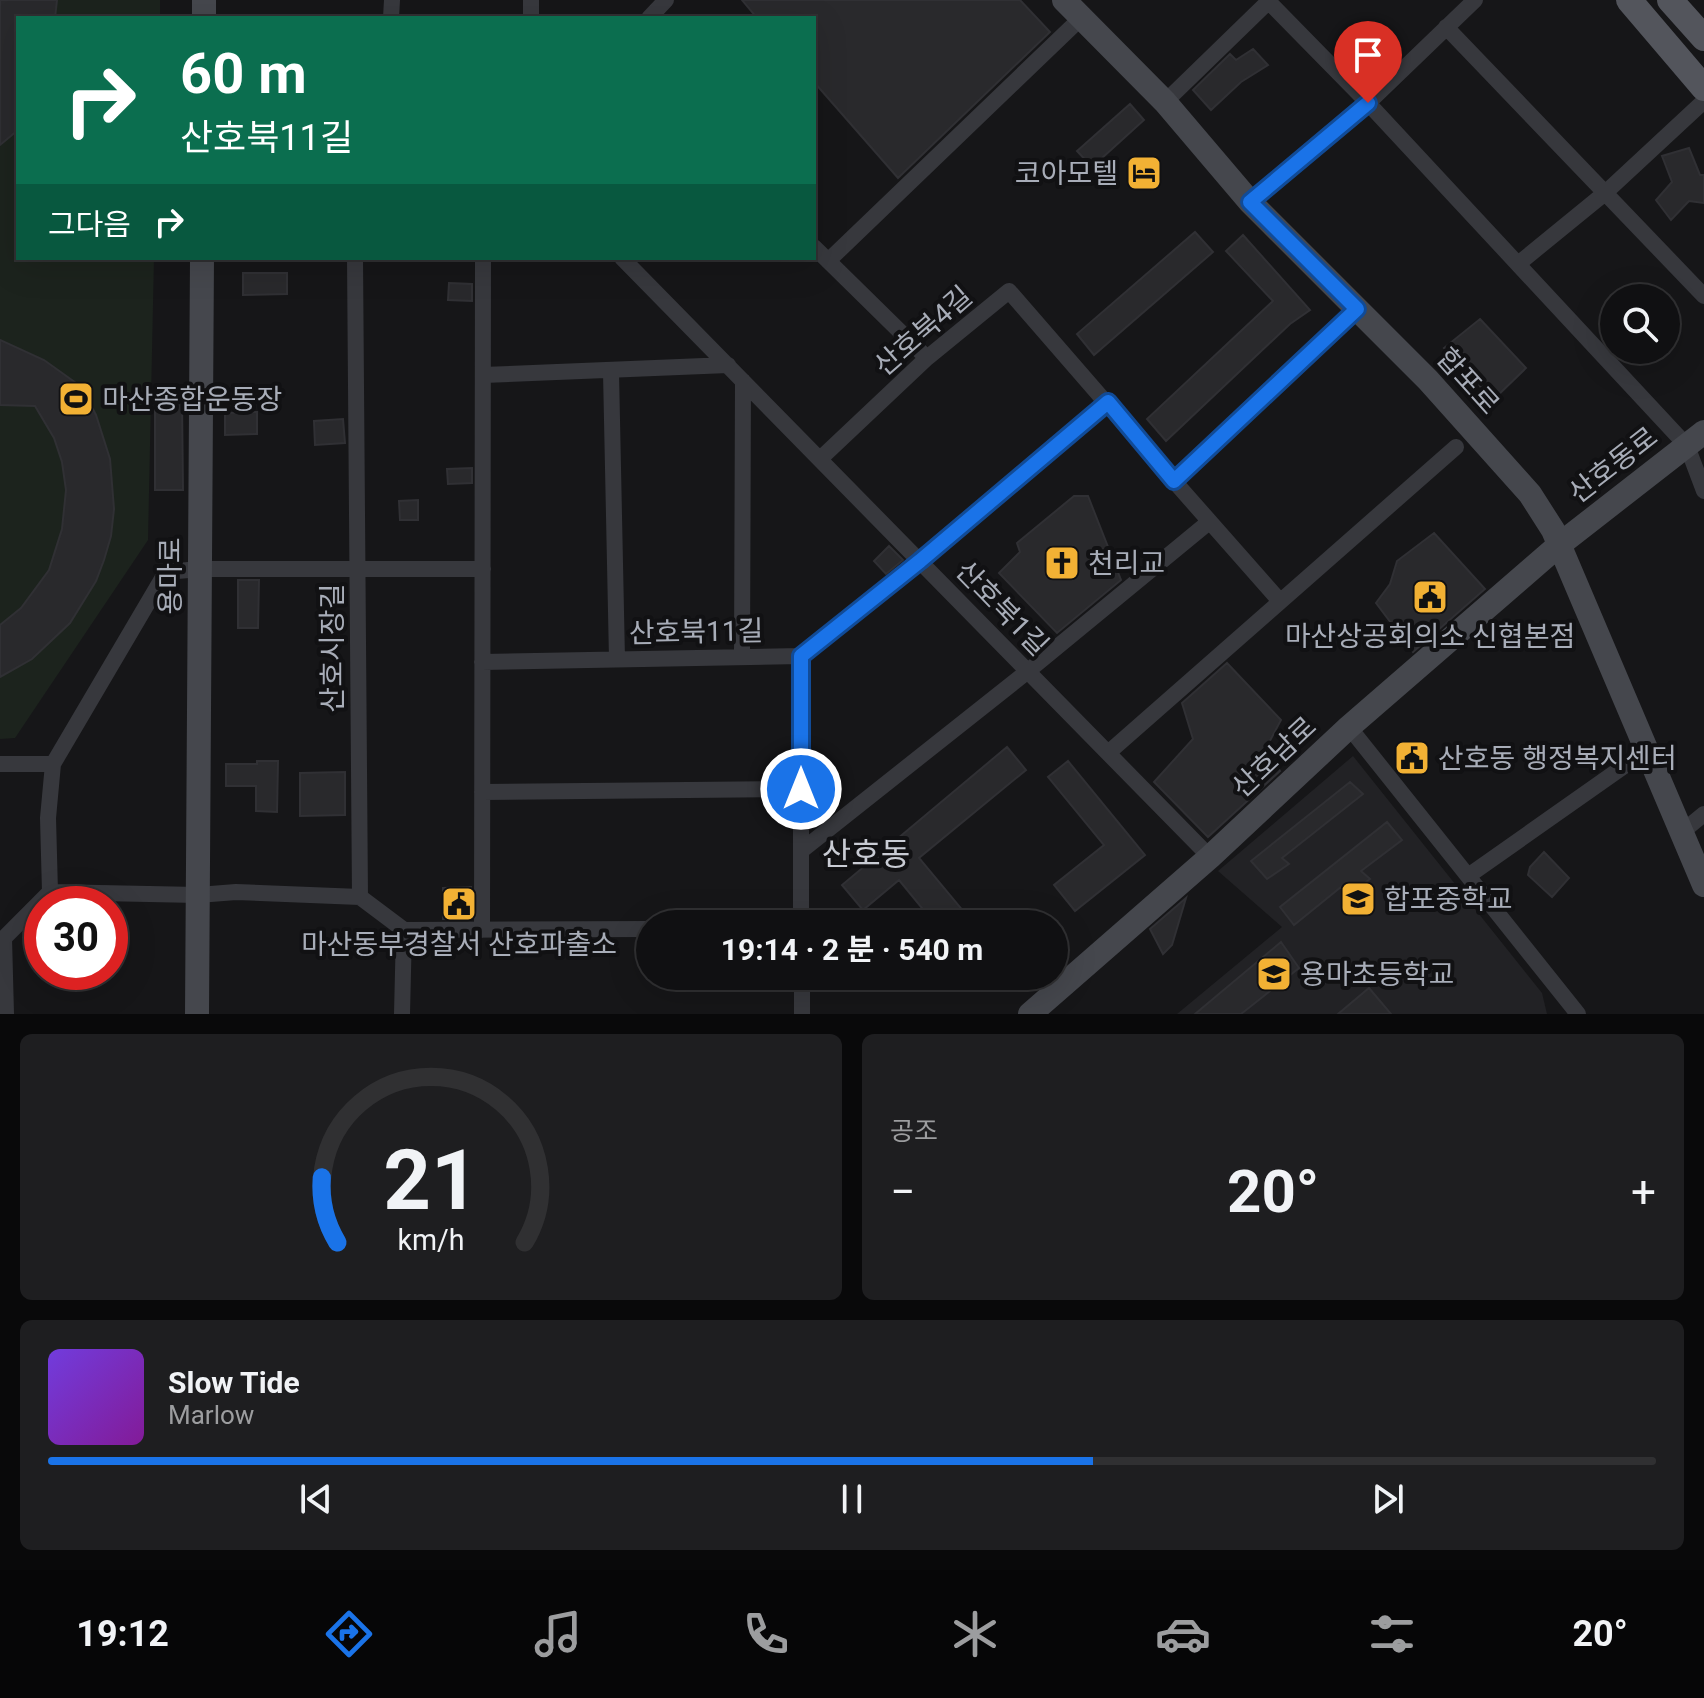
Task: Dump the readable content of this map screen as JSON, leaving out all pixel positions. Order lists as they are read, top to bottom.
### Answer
{
  "streets": {
    "main road": [
      "합포로",
      "산호동로",
      "용마로",
      "산호남로"
    ],
    "street": [
      "산호북4길",
      "산호북1길",
      "산호북11길",
      "산호시장길"
    ]
  },
  "crossings": [
    ["산호북4길", "산호북1길"],
    ["산호북4길", "산호북11길"],
    ["합포로", "산호동로"],
    ["합포로", "산호남로"],
    ["산호동로", "산호남로"],
    ["산호북1길", "산호북11길"],
    ["산호북1길", "산호남로"]
  ],
  "districts": ["산호동"],
  "places": {
    "hotel": ["코아모텔"],
    "sports": ["마산종합운동장"],
    "church": ["천리교"],
    "public building": ["마산상공회의소 신협본점", "산호동 행정복지센터", "마산동부경찰서 산호파출소"],
    "school or university": ["합포중학교", "용마초등학교"]
  },
  "page": {
    "turn": ["60 m", "산호북11길"],
    "then": "그다음",
    "limit": "30",
    "trip": "19:14 · 2 분 · 540 m",
    "tile": "공조",
    "heat": ["−", "20°", "+"],
    "song": ["Slow Tide", "Marlow"],
    "tabs": ["19:12", "20°"],
    "gauge": ["21", "km/h"]
  }
}
